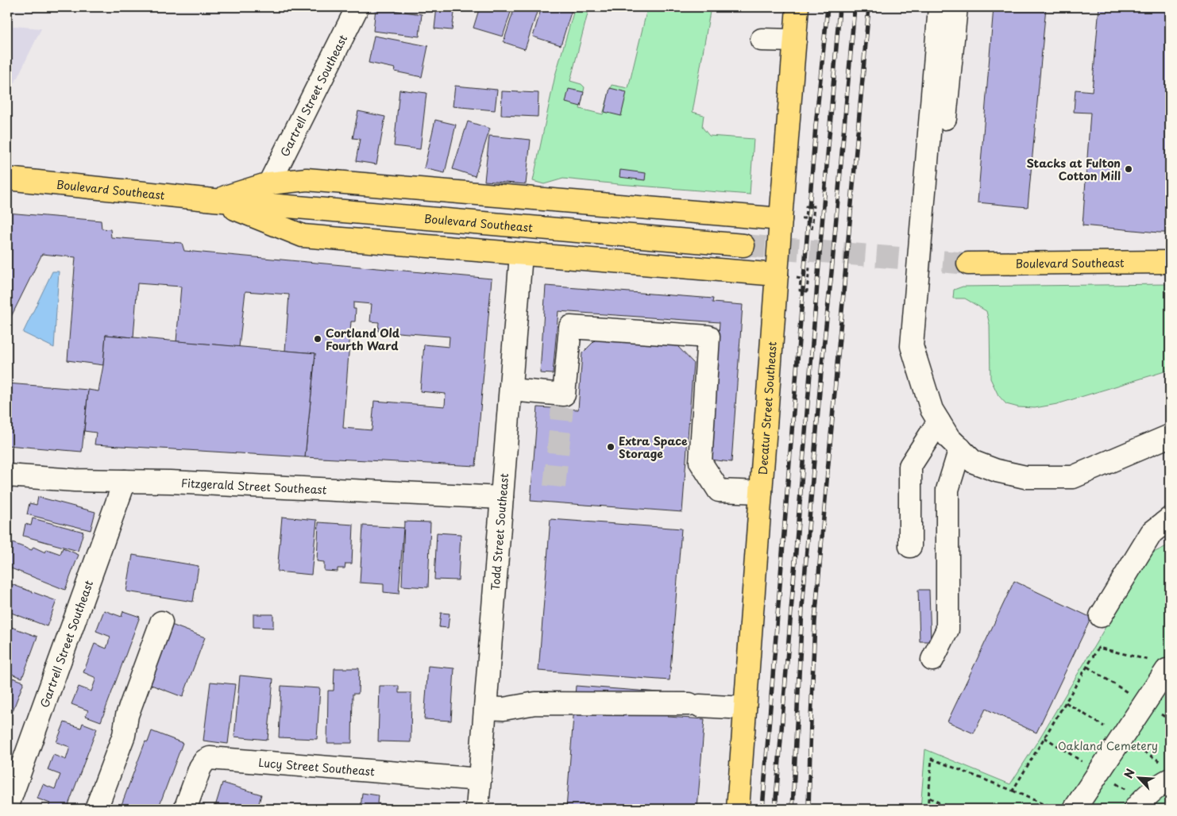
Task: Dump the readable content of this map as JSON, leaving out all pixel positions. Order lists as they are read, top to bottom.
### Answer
{
  "streets": {
    "main road": ["Boulevard Southeast", "Decatur Street Southeast"],
    "street": [
      "Gartrell Street Southeast",
      "Fitzgerald Street Southeast",
      "Todd Street Southeast",
      "Lucy Street Southeast"
    ]
  },
  "crossings": [
    ["Gartrell Street Southeast", "Boulevard Southeast"],
    ["Gartrell Street Southeast", "Fitzgerald Street Southeast"],
    ["Boulevard Southeast", "Decatur Street Southeast"],
    ["Fitzgerald Street Southeast", "Todd Street Southeast"],
    ["Todd Street Southeast", "Lucy Street Southeast"]
  ],
  "parks": ["Oakland Cemetery"],
  "places": ["Stacks at Fulton Cotton Mill", "Cortland Old Fourth Ward", "Extra Space Storage"],
  "north": "top left"
}
